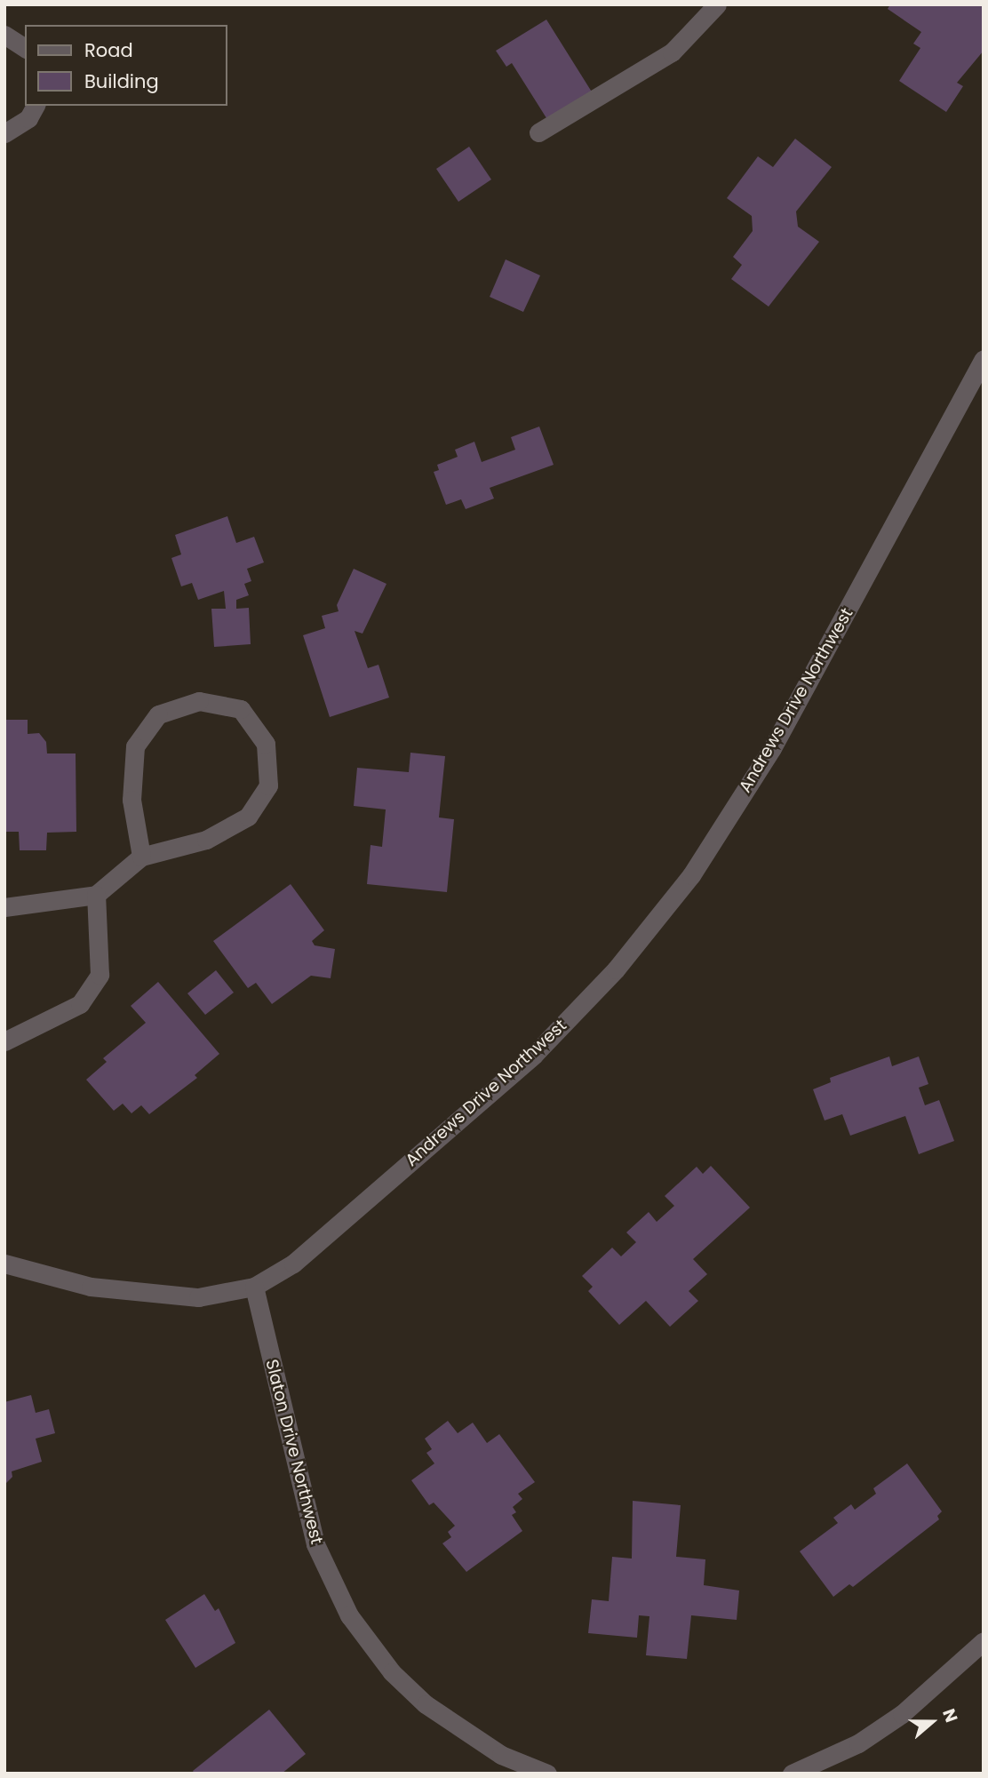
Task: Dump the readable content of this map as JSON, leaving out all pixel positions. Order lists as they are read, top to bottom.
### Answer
{
  "streets": {
    "street": ["Andrews Drive Northwest", "Slaton Drive Northwest"]
  },
  "crossings": [
    ["Andrews Drive Northwest", "Slaton Drive Northwest"]
  ],
  "legend": ["Road", "Building"],
  "north": "right"
}
